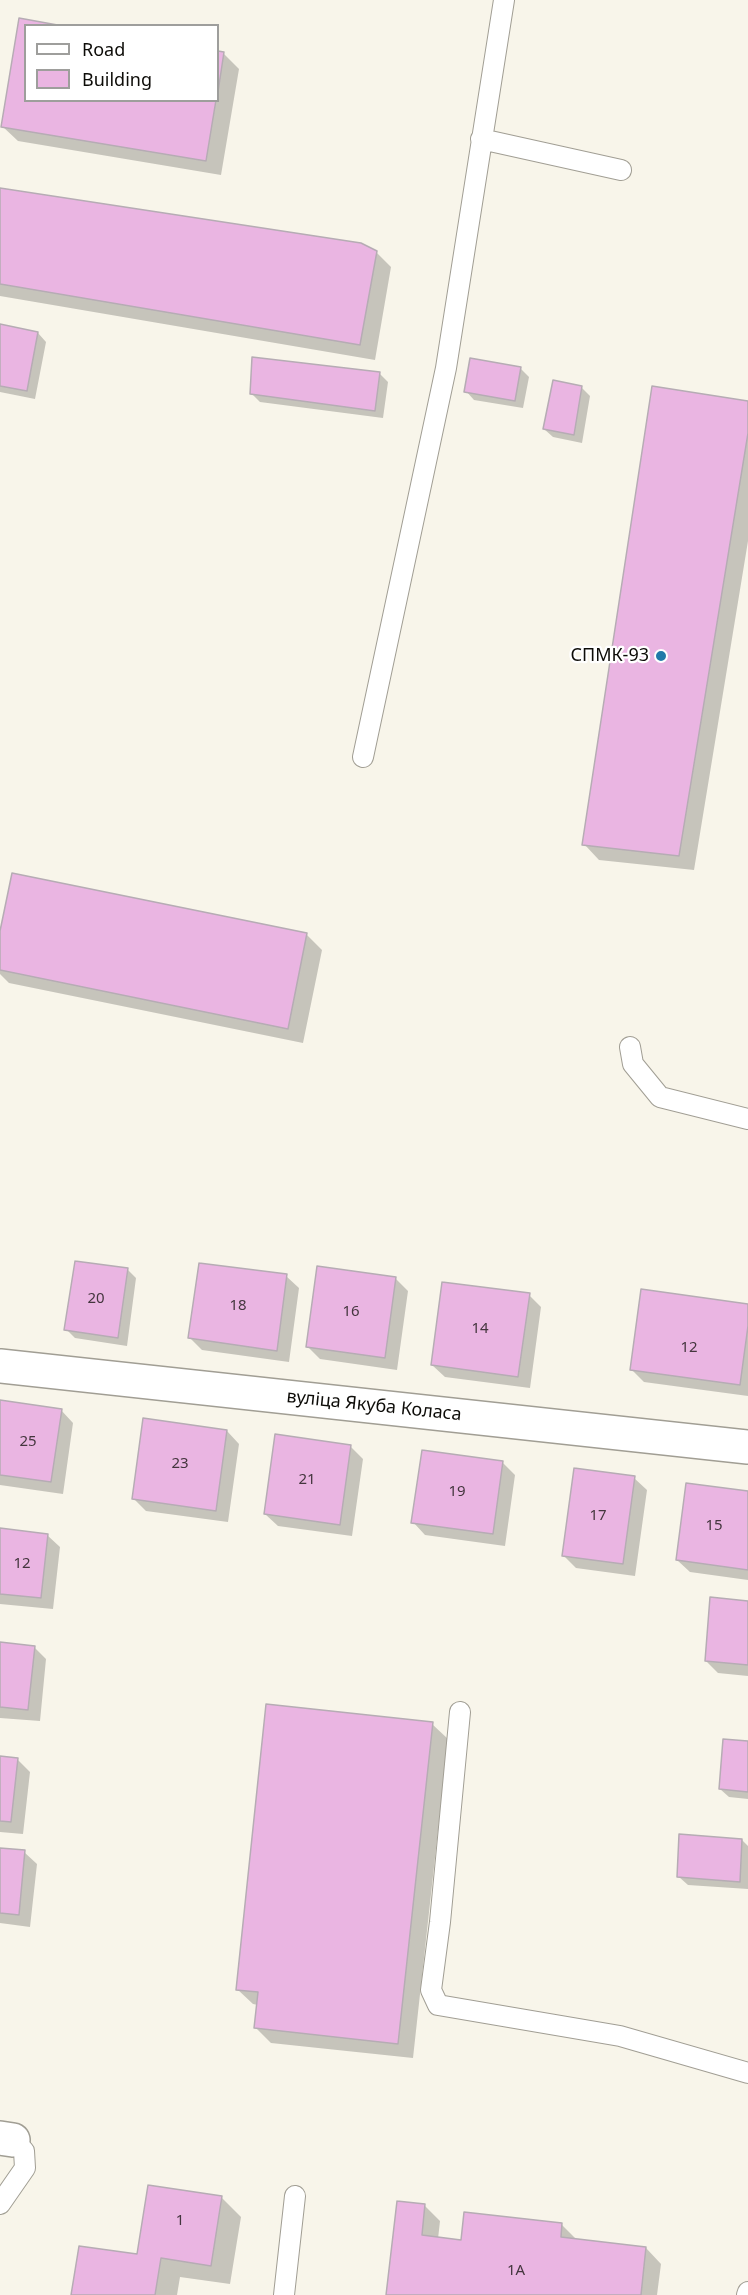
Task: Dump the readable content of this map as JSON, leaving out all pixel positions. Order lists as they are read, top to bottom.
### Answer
{
  "streets": {
    "street": ["вуліца Якуба Коласа"]
  },
  "places": ["СПМК-93"],
  "house_numbers": [
    "20",
    "18",
    "16",
    "14",
    "12",
    "25",
    "23",
    "21",
    "19",
    "17",
    "15",
    "12",
    "1",
    "1А"
  ],
  "legend": ["Road", "Building"]
}
